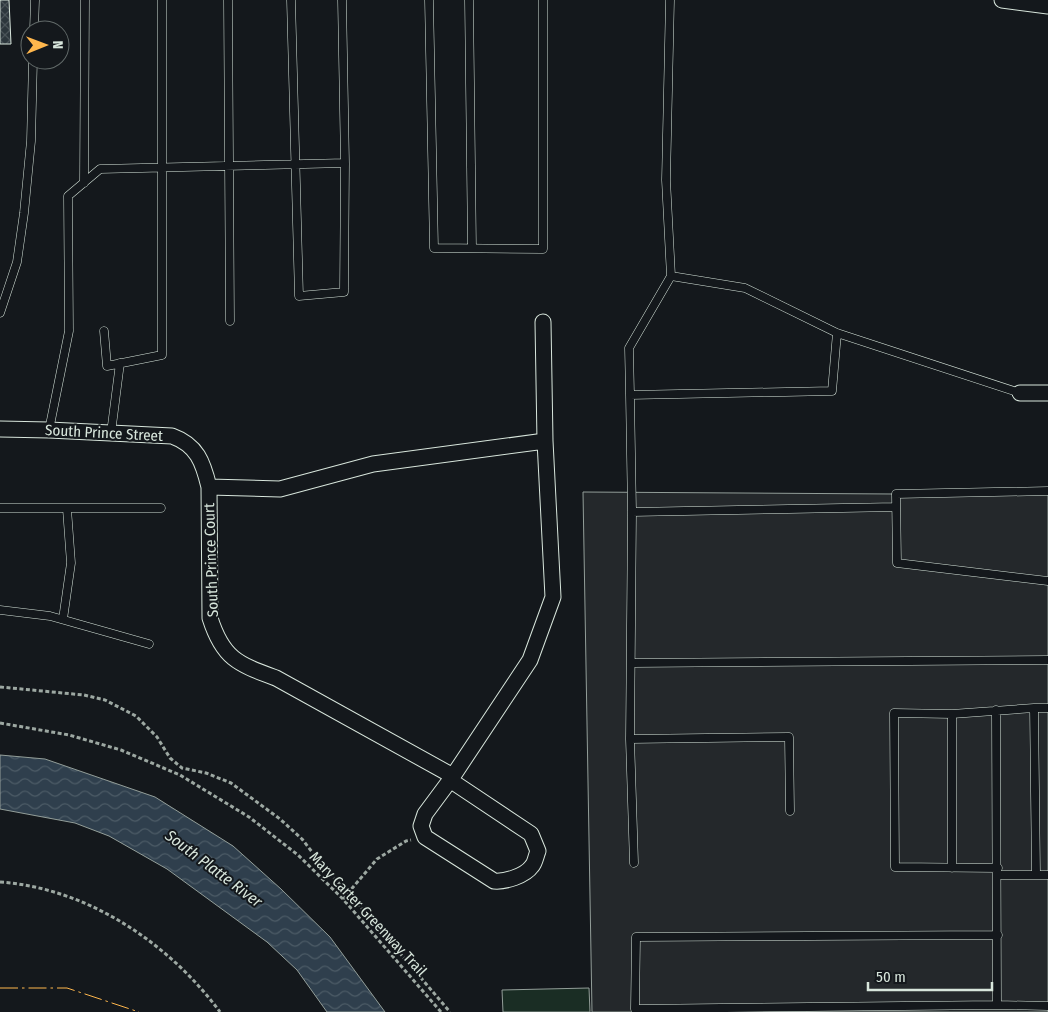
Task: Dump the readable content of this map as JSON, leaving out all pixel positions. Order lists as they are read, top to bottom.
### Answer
{
  "streets": {
    "street": ["South Prince Street", "South Prince Court"],
    "path": ["Mary Carter Greenway Trail"]
  },
  "crossings": [
    ["South Prince Street", "South Prince Court"]
  ],
  "water": ["South Platte River"],
  "scale_bar": "50 m",
  "north": "right"
}
